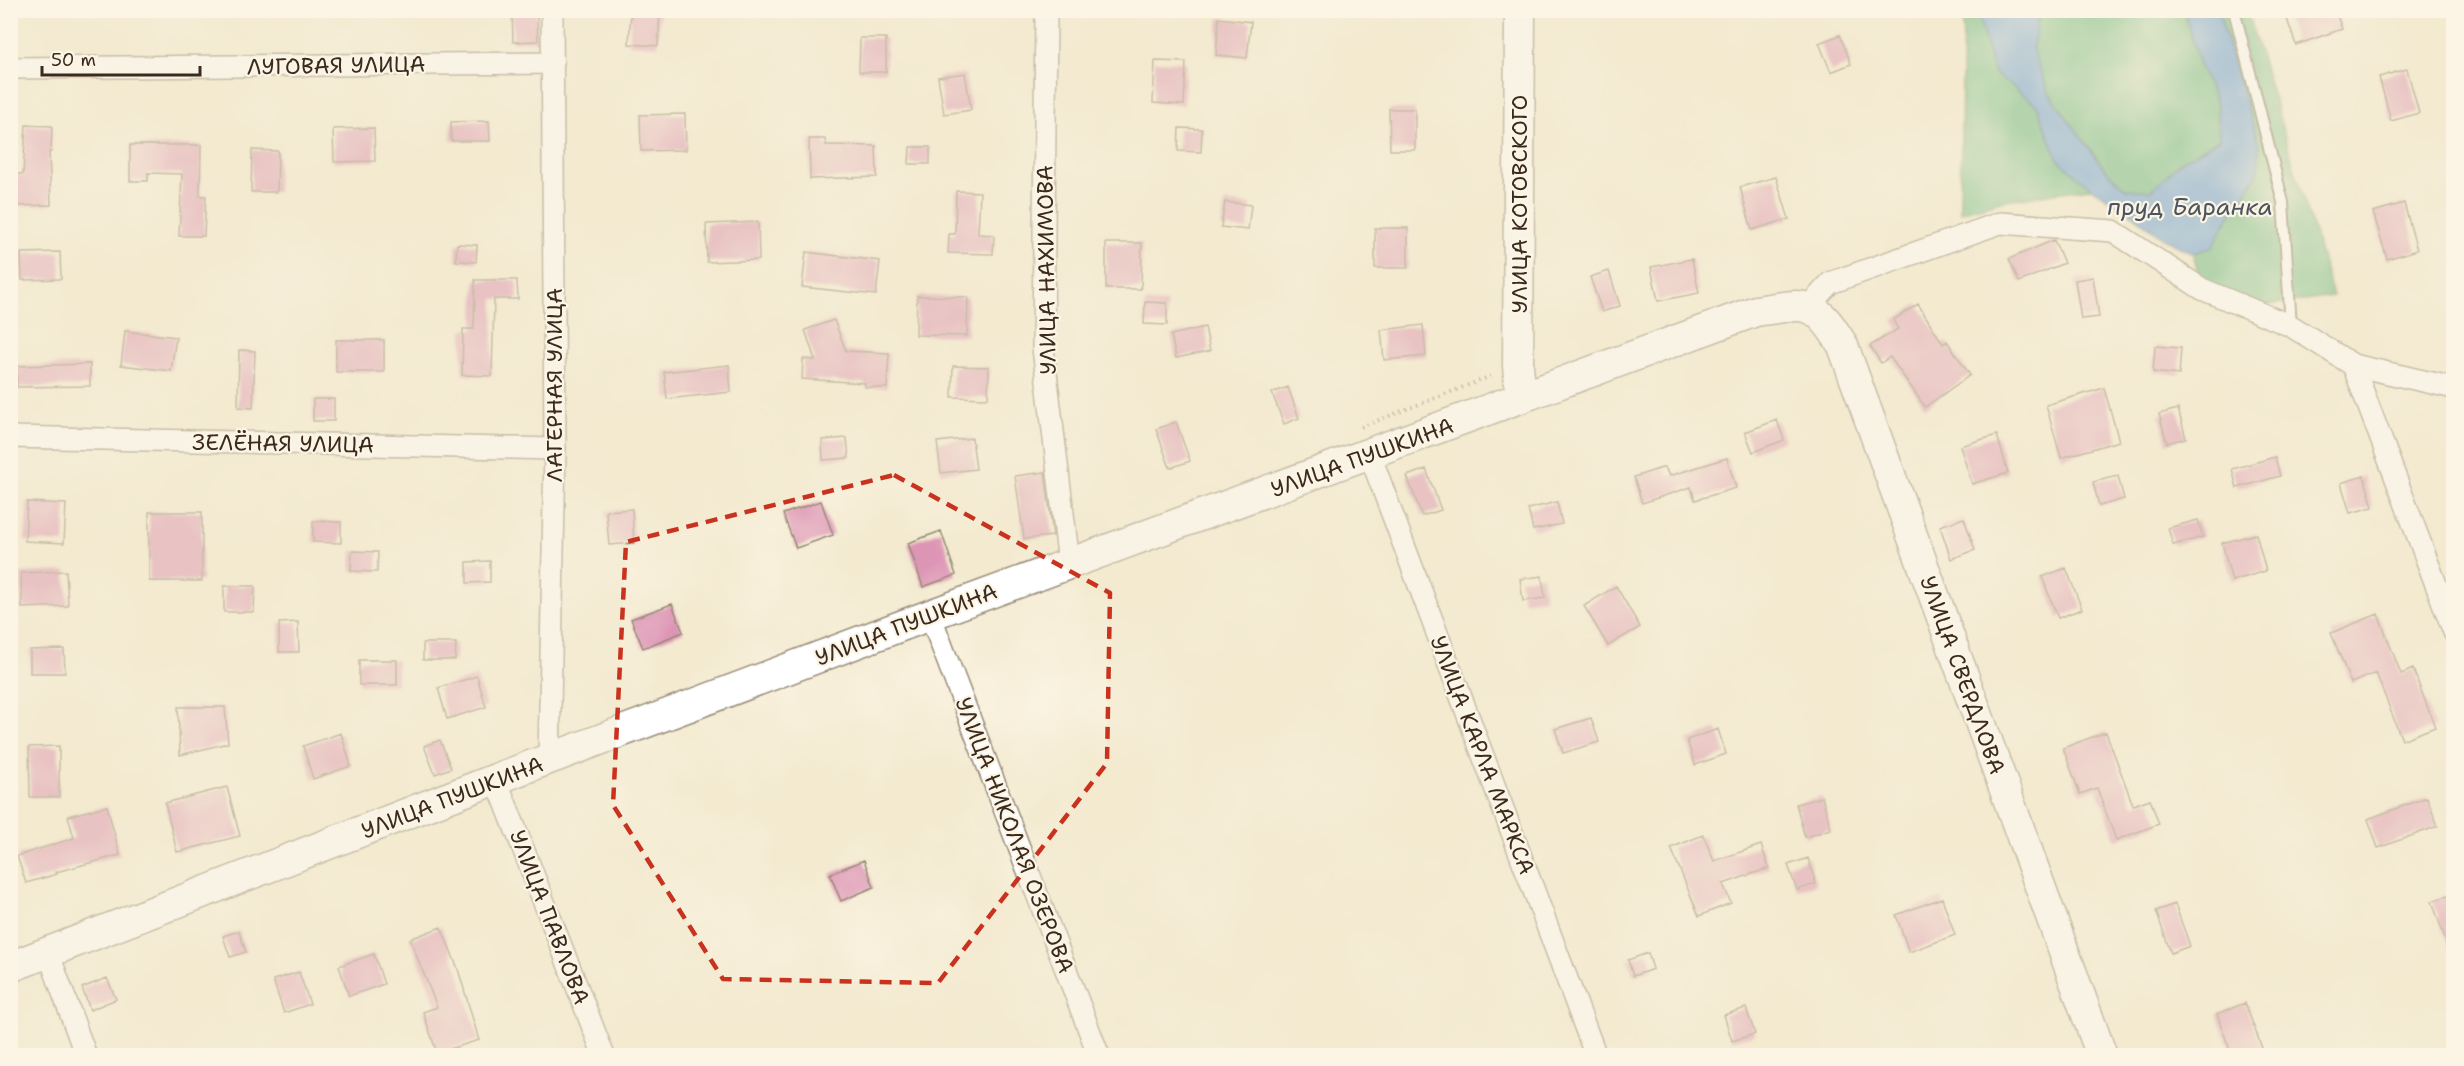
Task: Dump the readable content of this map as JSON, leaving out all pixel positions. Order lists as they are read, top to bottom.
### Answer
{
  "streets": {
    "main road": ["УЛИЦА КОТОВСКОГО", "УЛИЦА ПУШКИНА", "УЛИЦА СВЕРДЛОВА"],
    "street": [
      "ЛУГОВАЯ УЛИЦА",
      "УЛИЦА НАХИМОВА",
      "ЛАГЕРНАЯ УЛИЦА",
      "ЗЕЛЁНАЯ УЛИЦА",
      "УЛИЦА КАРЛА МАРКСА",
      "УЛИЦА НИКОЛАЯ ОЗЕРОВА",
      "УЛИЦА ПАВЛОВА"
    ]
  },
  "crossings": [
    ["ЛУГОВАЯ УЛИЦА", "ЛАГЕРНАЯ УЛИЦА"],
    ["УЛИЦА КОТОВСКОГО", "УЛИЦА ПУШКИНА"],
    ["УЛИЦА НАХИМОВА", "УЛИЦА ПУШКИНА"],
    ["ЛАГЕРНАЯ УЛИЦА", "ЗЕЛЁНАЯ УЛИЦА"],
    ["ЛАГЕРНАЯ УЛИЦА", "УЛИЦА ПУШКИНА"],
    ["УЛИЦА ПУШКИНА", "УЛИЦА СВЕРДЛОВА"],
    ["УЛИЦА ПУШКИНА", "УЛИЦА КАРЛА МАРКСА"],
    ["УЛИЦА ПУШКИНА", "УЛИЦА НИКОЛАЯ ОЗЕРОВА"],
    ["УЛИЦА ПУШКИНА", "УЛИЦА ПАВЛОВА"]
  ],
  "water": ["пруд Баранка"],
  "scale_bar": "50 m"
}
